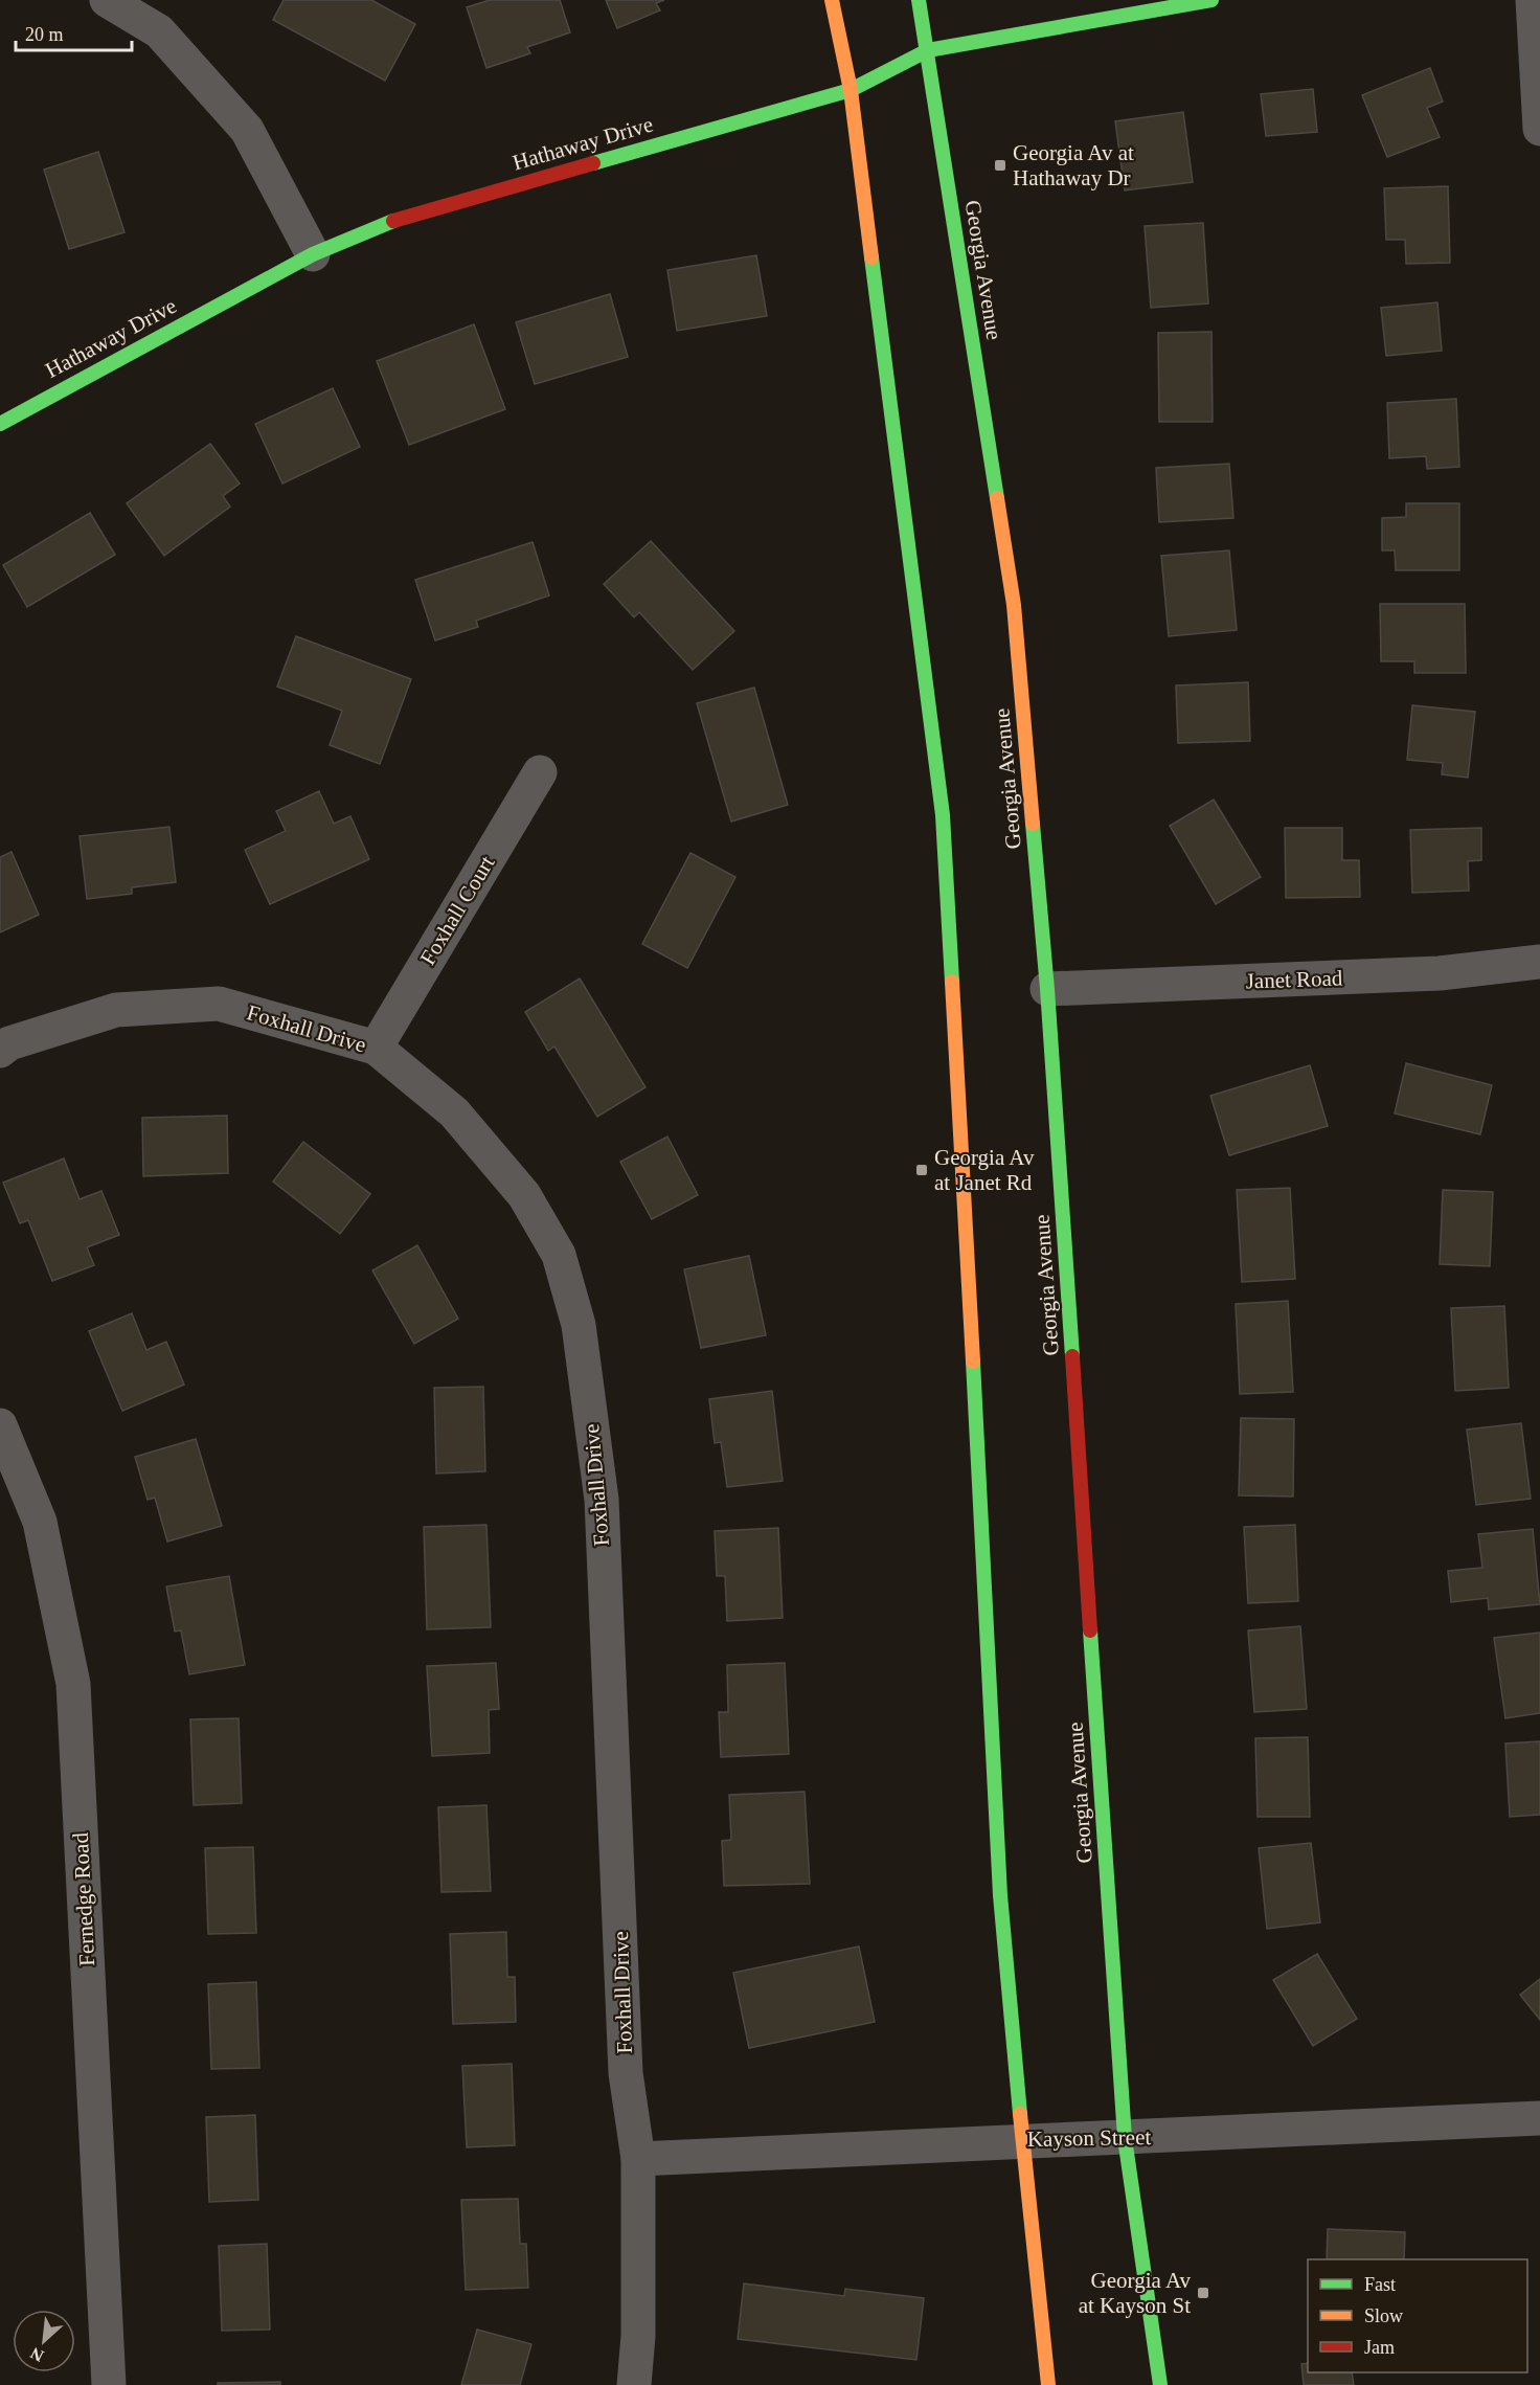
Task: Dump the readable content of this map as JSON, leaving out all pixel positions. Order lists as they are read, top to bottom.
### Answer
{
  "streets": {
    "main road": ["Hathaway Drive", "Georgia Avenue"],
    "street": [
      "Foxhall Court",
      "Janet Road",
      "Foxhall Drive",
      "Fernedge Road",
      "Kayson Street"
    ]
  },
  "crossings": [
    ["Hathaway Drive", "Georgia Avenue"],
    ["Georgia Avenue", "Janet Road"],
    ["Georgia Avenue", "Kayson Street"],
    ["Foxhall Court", "Foxhall Drive"],
    ["Foxhall Drive", "Kayson Street"]
  ],
  "places": {
    "transit": ["Georgia Av at Hathaway Dr", "Georgia Av at Janet Rd", "Georgia Av at Kayson St"]
  },
  "legend": ["Fast", "Slow", "Jam"],
  "scale_bar": "20 m",
  "north": "bottom left"
}
